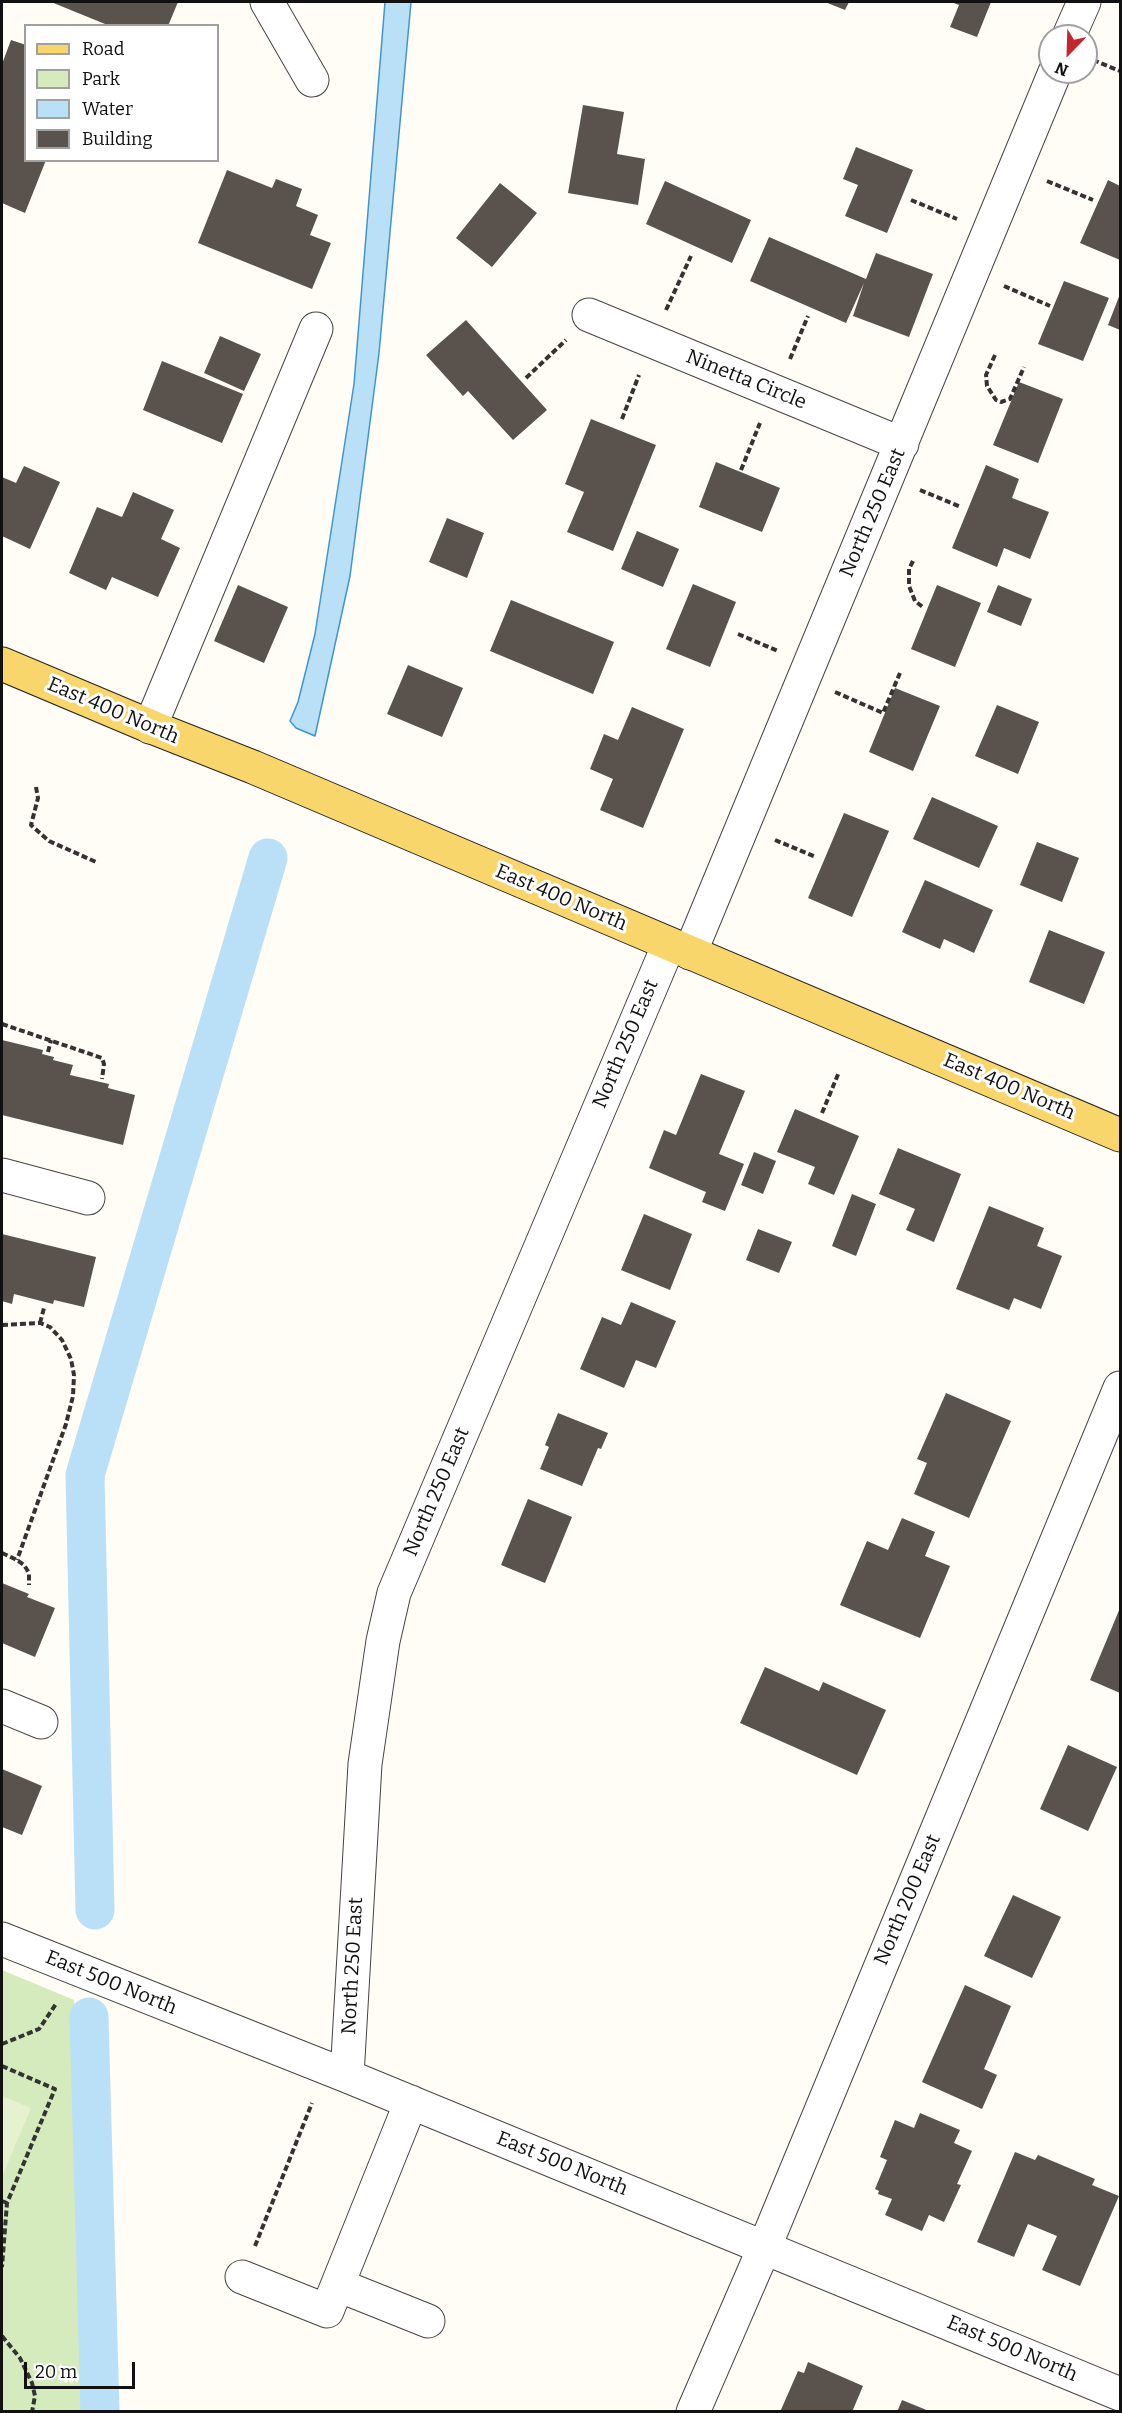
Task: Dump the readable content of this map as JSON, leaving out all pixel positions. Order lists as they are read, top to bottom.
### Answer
{
  "streets": {
    "main road": ["East 400 North"],
    "street": [
      "Ninetta Circle",
      "North 250 East",
      "North 200 East",
      "East 500 North"
    ]
  },
  "crossings": [
    ["Ninetta Circle", "North 250 East"],
    ["North 250 East", "East 400 North"],
    ["North 250 East", "East 500 North"],
    ["North 200 East", "East 500 North"]
  ],
  "legend": [
    "Road",
    "Park",
    "Water",
    "Building"
  ],
  "scale_bar": "20 m",
  "north": "bottom left"
}
